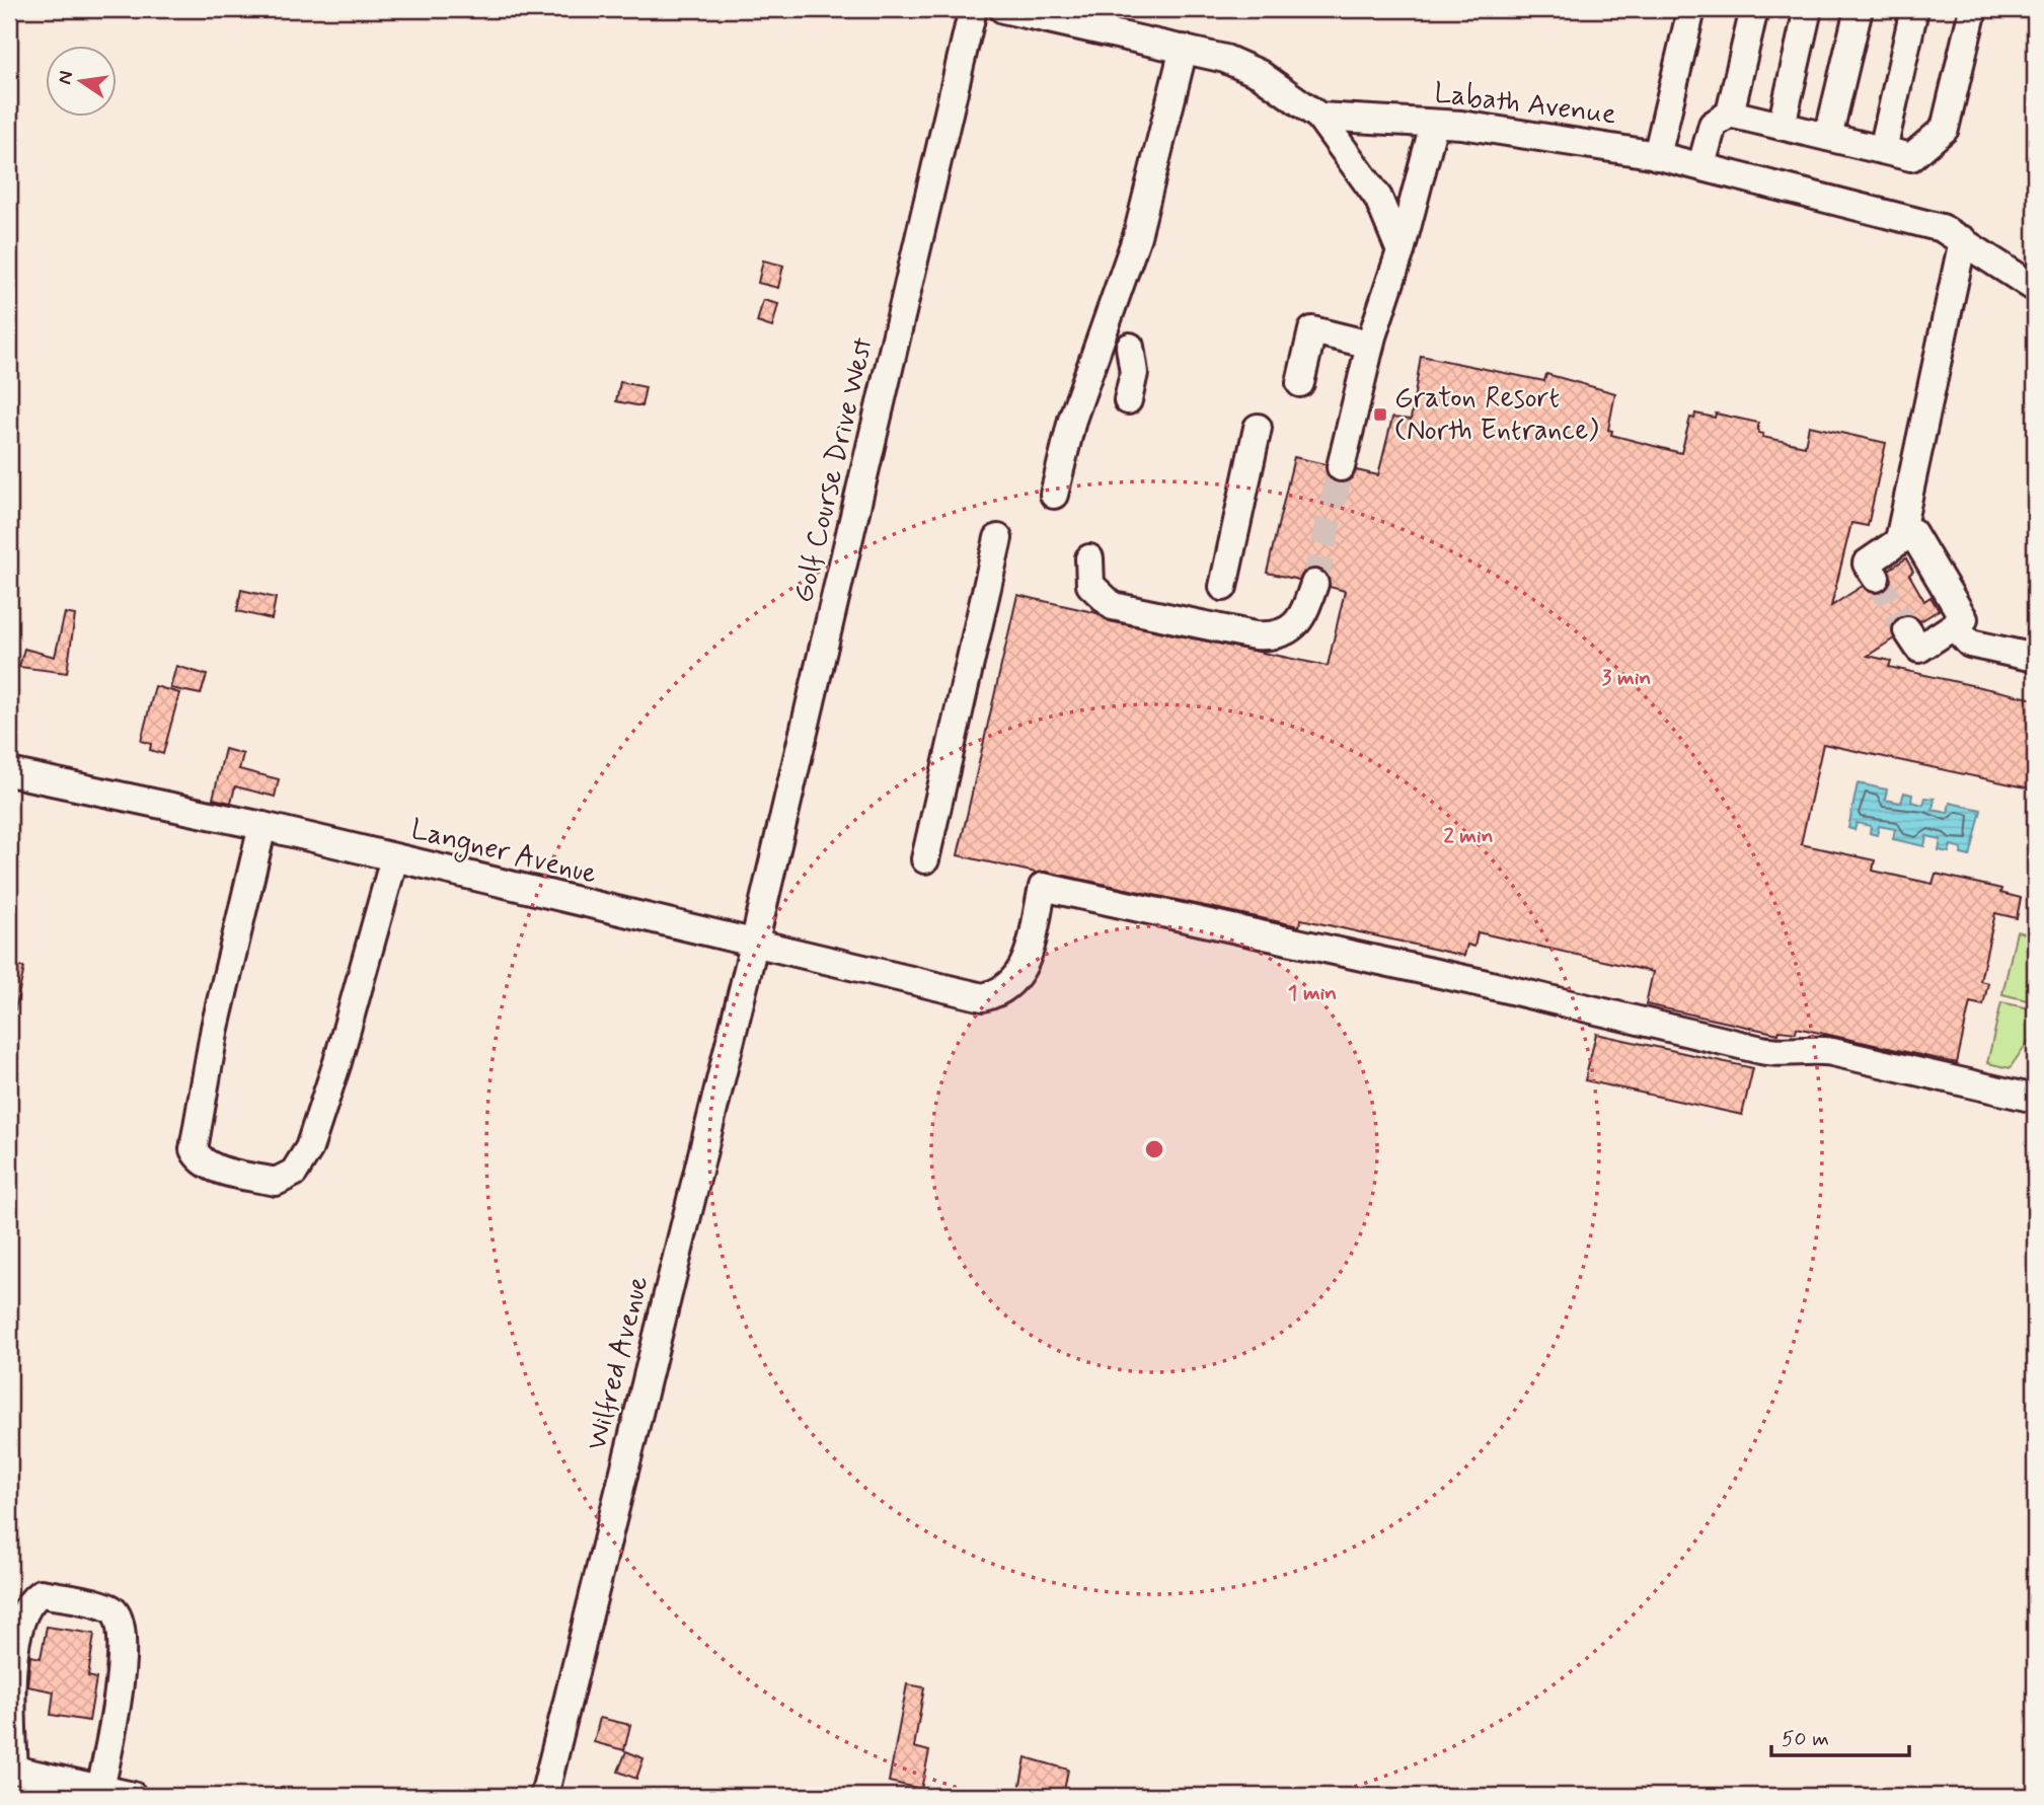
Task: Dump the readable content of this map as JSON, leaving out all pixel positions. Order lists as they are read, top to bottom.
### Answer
{
  "streets": {
    "street": [
      "Labath Avenue",
      "Golf Course Drive West",
      "Langner Avenue",
      "Wilfred Avenue"
    ]
  },
  "crossings": [
    ["Golf Course Drive West", "Langner Avenue"],
    ["Golf Course Drive West", "Wilfred Avenue"],
    ["Langner Avenue", "Wilfred Avenue"]
  ],
  "places": {
    "transit": ["Graton Resort (North Entrance)"]
  },
  "scale_bar": "50 m",
  "north": "left",
  "rings": ["3 min", "2 min", "1 min"]
}
